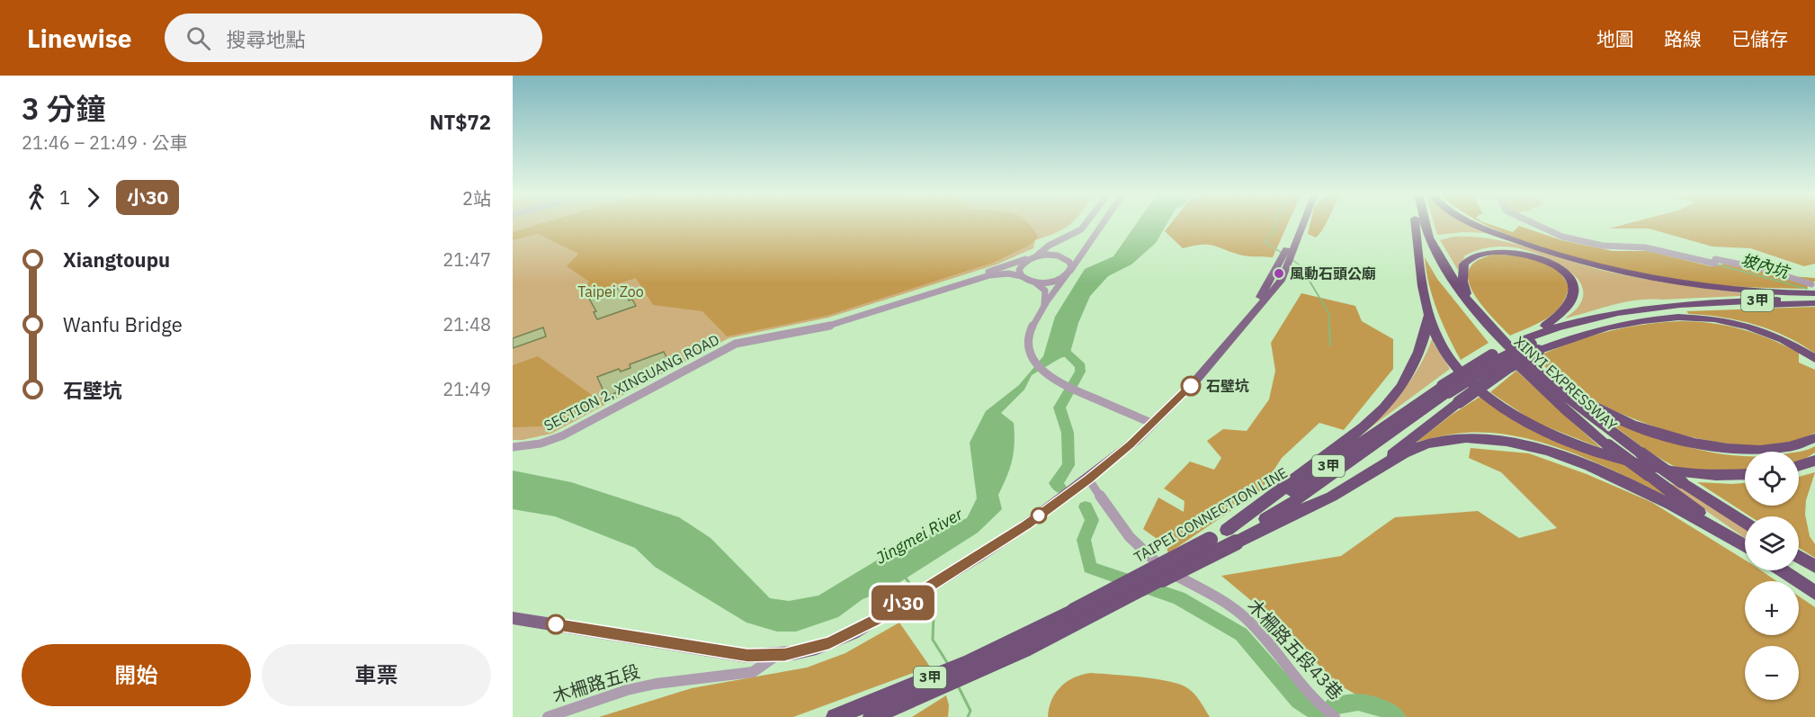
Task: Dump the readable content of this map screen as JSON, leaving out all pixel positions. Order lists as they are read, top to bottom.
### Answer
{
  "streets": {
    "highway": ["3甲", "XINYI EXPRESSWAY", "TAIPEI CONNECTION LINE"],
    "street": ["SECTION 2, XINGUANG ROAD", "木柵路五段43巷", "木柵路五段"]
  },
  "water": ["坡內坑", "Jingmei River"],
  "parks": ["Taipei Zoo"],
  "places": ["風動石頭公廟", "石壁坑"],
  "lines": ["bus line 小30"],
  "page": {
    "header": "Linewise",
    "search": "搜尋地點",
    "nav": ["地圖", "路線", "已儲存"],
    "heading": ["3 分鐘", "21:46 – 21:49 · 公車", "NT$72"],
    "on_map": "小30",
    "legs": ["1", "小30", "2站"],
    "list": [
      {
        "name": "Xiangtoupu",
        "value": "21:47"
      },
      {
        "name": "Wanfu Bridge",
        "value": "21:48"
      },
      {
        "name": "石壁坑",
        "value": "21:49"
      }
    ],
    "map_buttons": ["+", "−"],
    "buttons": ["開始", "車票"]
  }
}
